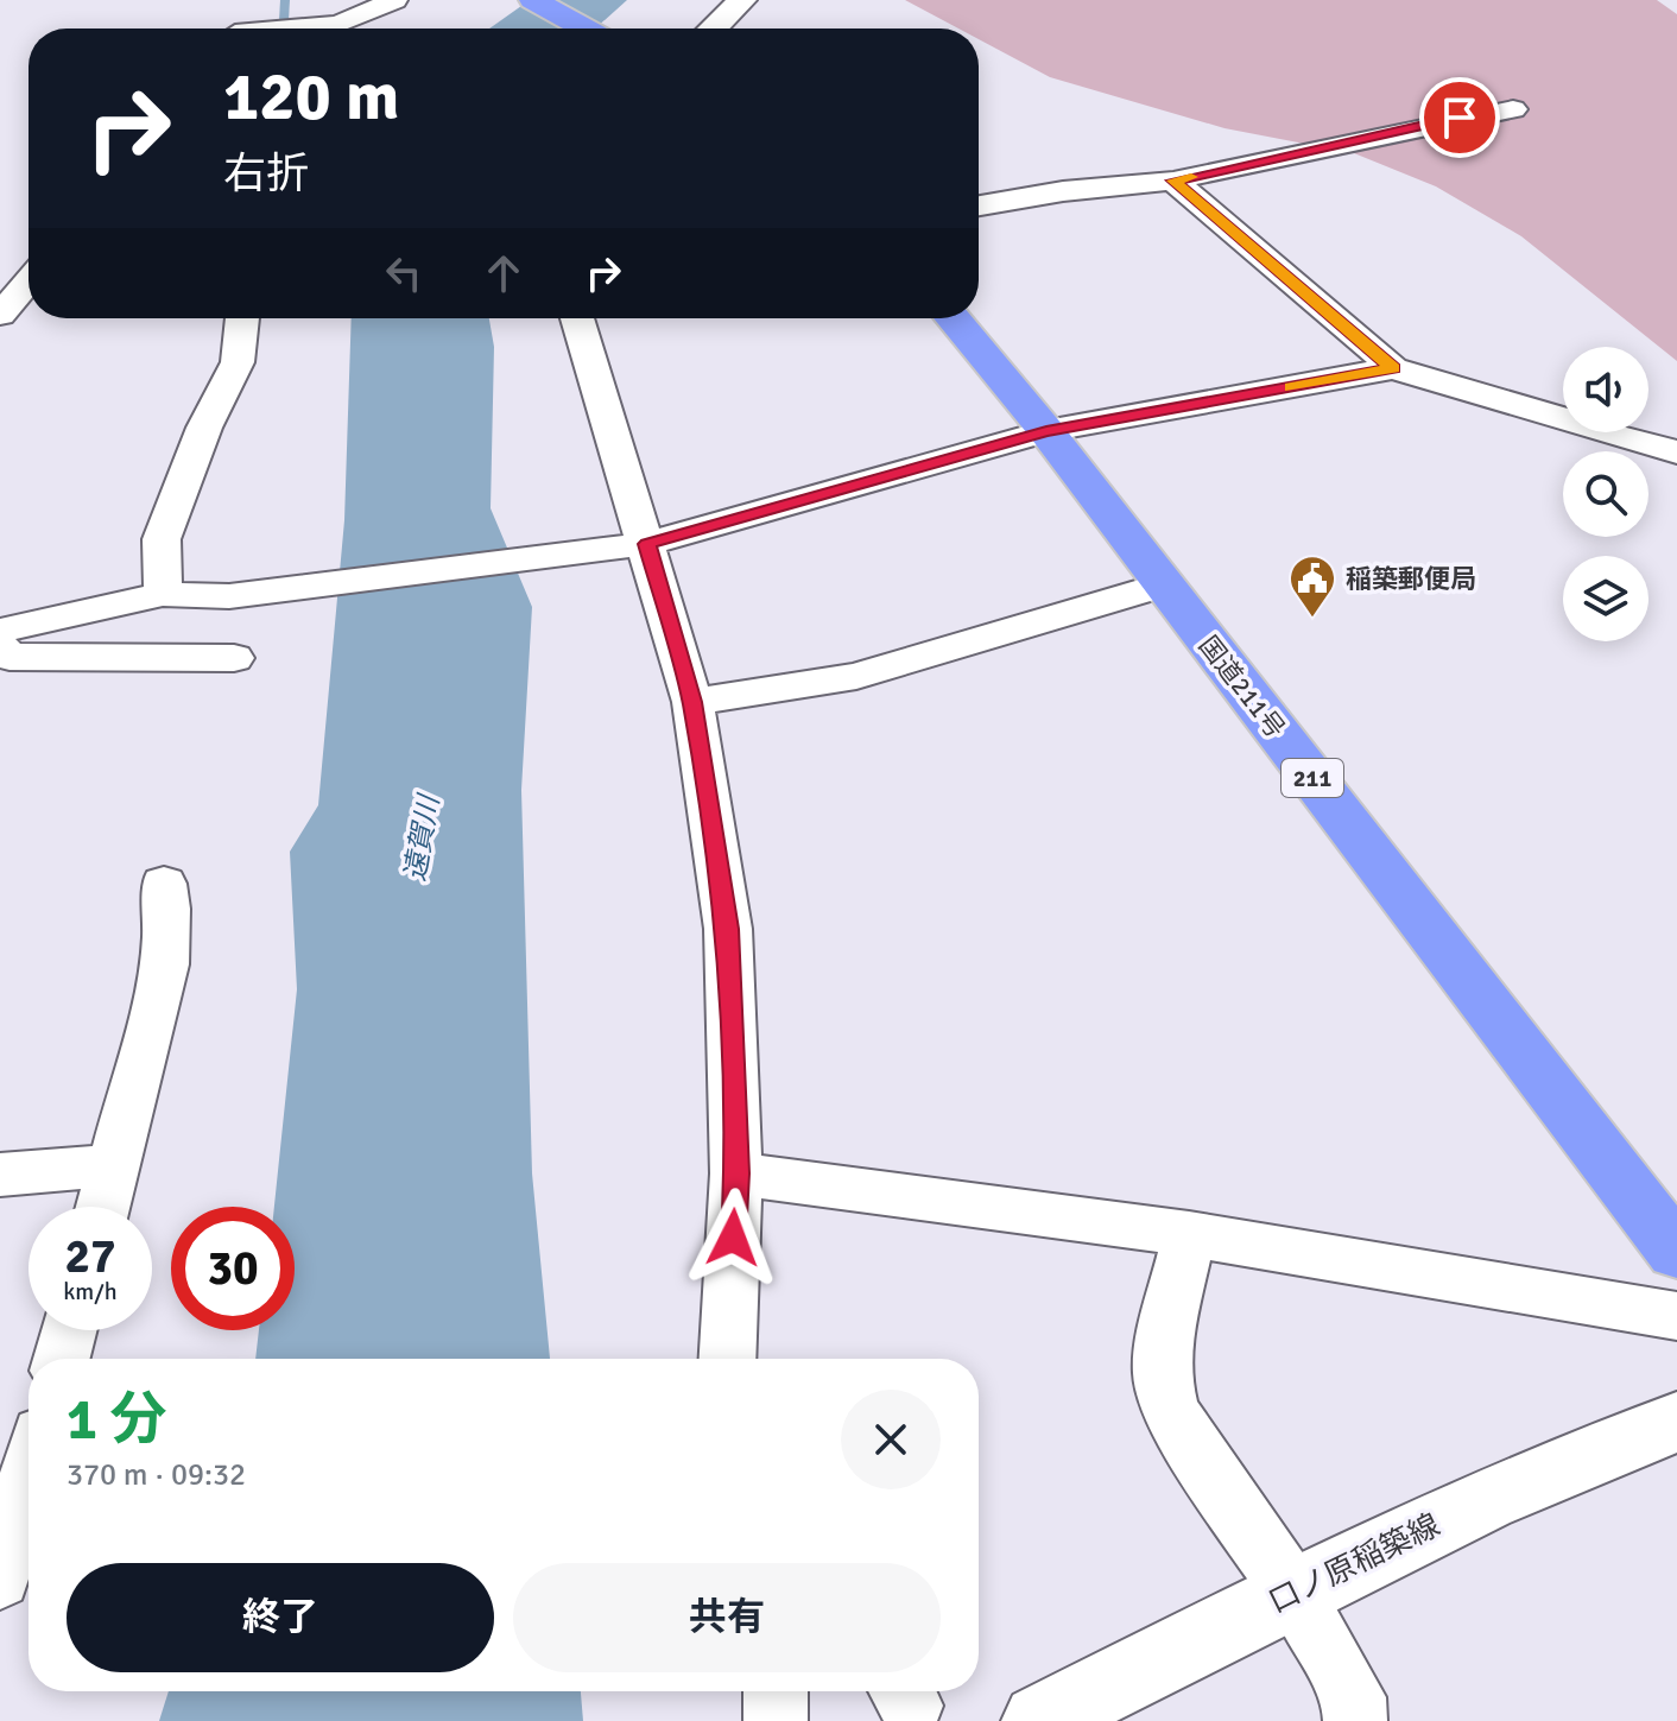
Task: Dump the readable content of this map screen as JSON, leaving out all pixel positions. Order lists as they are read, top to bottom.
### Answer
{
  "streets": {
    "highway": ["国道211号", "211"],
    "main road": ["口ノ原稲築線"]
  },
  "water": ["遠賀川"],
  "places": {
    "public building": ["稲築郵便局"]
  },
  "page": {
    "turn": ["120 m", "右折"],
    "speed": "27 km/h",
    "limit": "30",
    "heading": ["1 分", "370 m · 09:32"],
    "buttons": ["終了", "共有"]
  }
}
